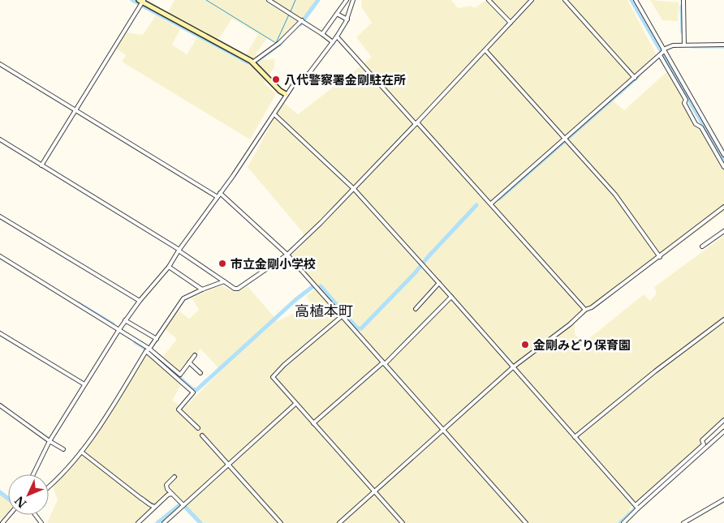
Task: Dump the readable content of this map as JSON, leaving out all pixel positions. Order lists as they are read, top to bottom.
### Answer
{
  "districts": ["高植本町"],
  "places": ["八代警察署金剛駐在所", "市立金剛小学校", "金剛みどり保育園"],
  "north": "bottom left"
}
